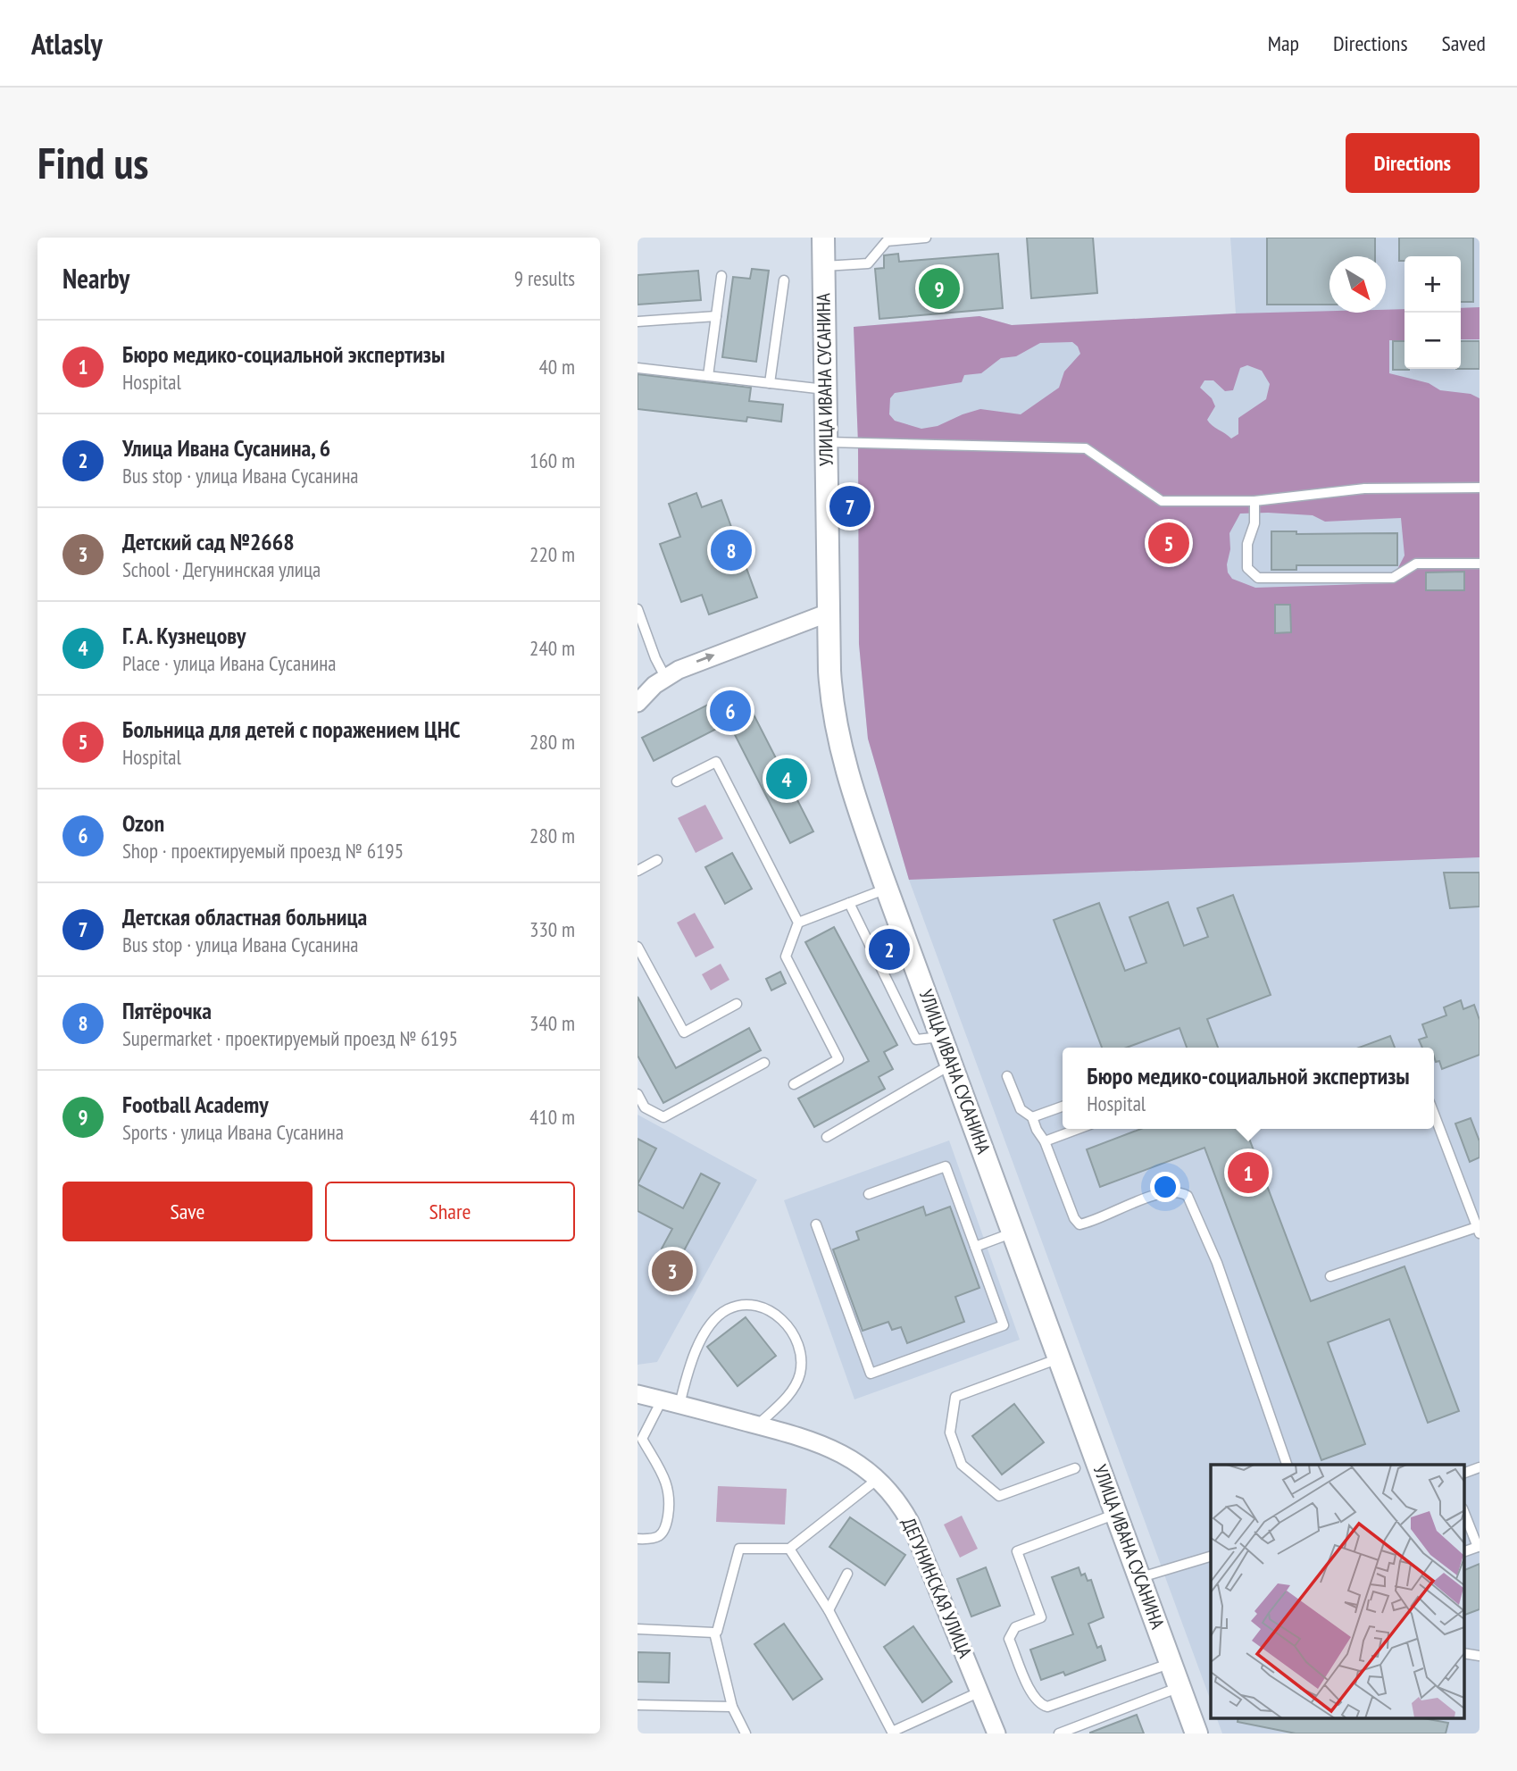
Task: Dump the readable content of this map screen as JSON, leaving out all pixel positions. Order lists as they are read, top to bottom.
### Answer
{
  "streets": {
    "street": ["УЛИЦА ИВАНА СУСАНИНА", "ДЕГУНИНСКАЯ УЛИЦА"]
  },
  "north": "bottom right",
  "page": {
    "header": "Atlasly",
    "nav": ["Map", "Directions", "Saved"],
    "buttons": [
      "Directions",
      ["Save", "Share"]
    ],
    "title": "Find us",
    "heading": ["Nearby", "9 results"],
    "map_buttons": ["+", "−"],
    "pins": [
      "9",
      "7",
      "5",
      "8",
      "6",
      "4",
      "2",
      "1",
      "3"
    ],
    "list": [
      {
        "mark": "1",
        "name": "Бюро медико-социальной экспертизы",
        "note": "Hospital",
        "value": "40 m"
      },
      {
        "mark": "2",
        "name": "Улица Ивана Сусанина, 6",
        "note": "Bus stop · улица Ивана Сусанина",
        "value": "160 m"
      },
      {
        "mark": "3",
        "name": "Детский сад №2668",
        "note": "School · Дегунинская улица",
        "value": "220 m"
      },
      {
        "mark": "4",
        "name": "Г. А. Кузнецову",
        "note": "Place · улица Ивана Сусанина",
        "value": "240 m"
      },
      {
        "mark": "5",
        "name": "Больница для детей с поражением ЦНС",
        "note": "Hospital",
        "value": "280 m"
      },
      {
        "mark": "6",
        "name": "Ozon",
        "note": "Shop · проектируемый проезд № 6195",
        "value": "280 m"
      },
      {
        "mark": "7",
        "name": "Детская областная больница",
        "note": "Bus stop · улица Ивана Сусанина",
        "value": "330 m"
      },
      {
        "mark": "8",
        "name": "Пятёрочка",
        "note": "Supermarket · проектируемый проезд № 6195",
        "value": "340 m"
      },
      {
        "mark": "9",
        "name": "Football Academy",
        "note": "Sports · улица Ивана Сусанина",
        "value": "410 m"
      }
    ],
    "popup": ["Бюро медико-социальной экспертизы", "Hospital"]
  }
}
